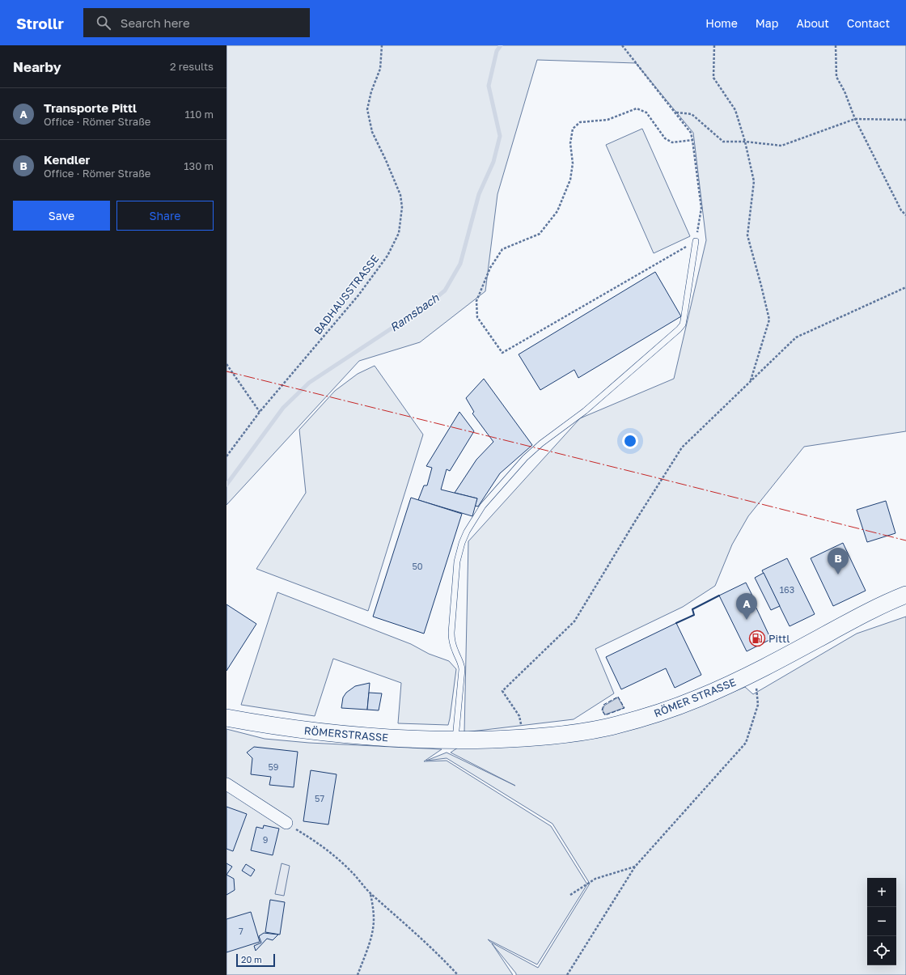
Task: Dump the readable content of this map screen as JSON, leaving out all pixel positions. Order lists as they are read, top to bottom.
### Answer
{
  "streets": {
    "main road": ["RÖMER STRASSE", "RÖMERSTRASSE"],
    "path": ["BADHAUSSTRASSE"]
  },
  "crossings": [
    ["RÖMER STRASSE", "RÖMERSTRASSE"]
  ],
  "water": ["Ramsbach"],
  "places": {
    "fuel station": ["Pittl"]
  },
  "house_numbers": [
    "50",
    "163",
    "59",
    "57",
    "9",
    "7"
  ],
  "scale_bar": "20 m",
  "page": {
    "header": "Strollr",
    "search": "Search here",
    "nav": [
      "Home",
      "Map",
      "About",
      "Contact"
    ],
    "heading": ["Nearby", "2 results"],
    "list": [
      {
        "mark": "A",
        "name": "Transporte Pittl",
        "note": "Office · Römer Straße",
        "value": "110 m"
      },
      {
        "mark": "B",
        "name": "Kendler",
        "note": "Office · Römer Straße",
        "value": "130 m"
      }
    ],
    "buttons": ["Save", "Share"],
    "pins": ["B", "A"],
    "map_buttons": ["+", "−"],
    "scale": "20 m"
  }
}
